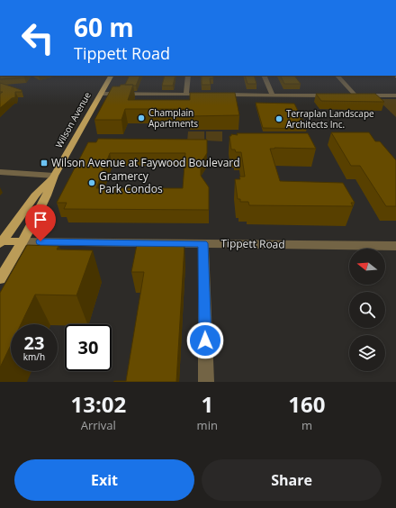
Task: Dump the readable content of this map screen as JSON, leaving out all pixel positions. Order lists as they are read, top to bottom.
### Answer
{
  "streets": {
    "main road": ["Wilson Avenue", "Tippett Road"]
  },
  "crossings": [
    ["Wilson Avenue", "Tippett Road"]
  ],
  "places": {
    "other": ["Champlain Apartments", "Terraplan Landscape Architects Inc.", "Gramercy Park Condos"],
    "transit": ["Wilson Avenue at Faywood Boulevard"]
  },
  "north": "left",
  "page": {
    "turn": ["60 m", "Tippett Road"],
    "speed": "23 km/h",
    "limit": "30",
    "eta": [
      "13:02",
      "Arrival",
      "1",
      "min",
      "160",
      "m"
    ],
    "buttons": ["Exit", "Share"]
  }
}
